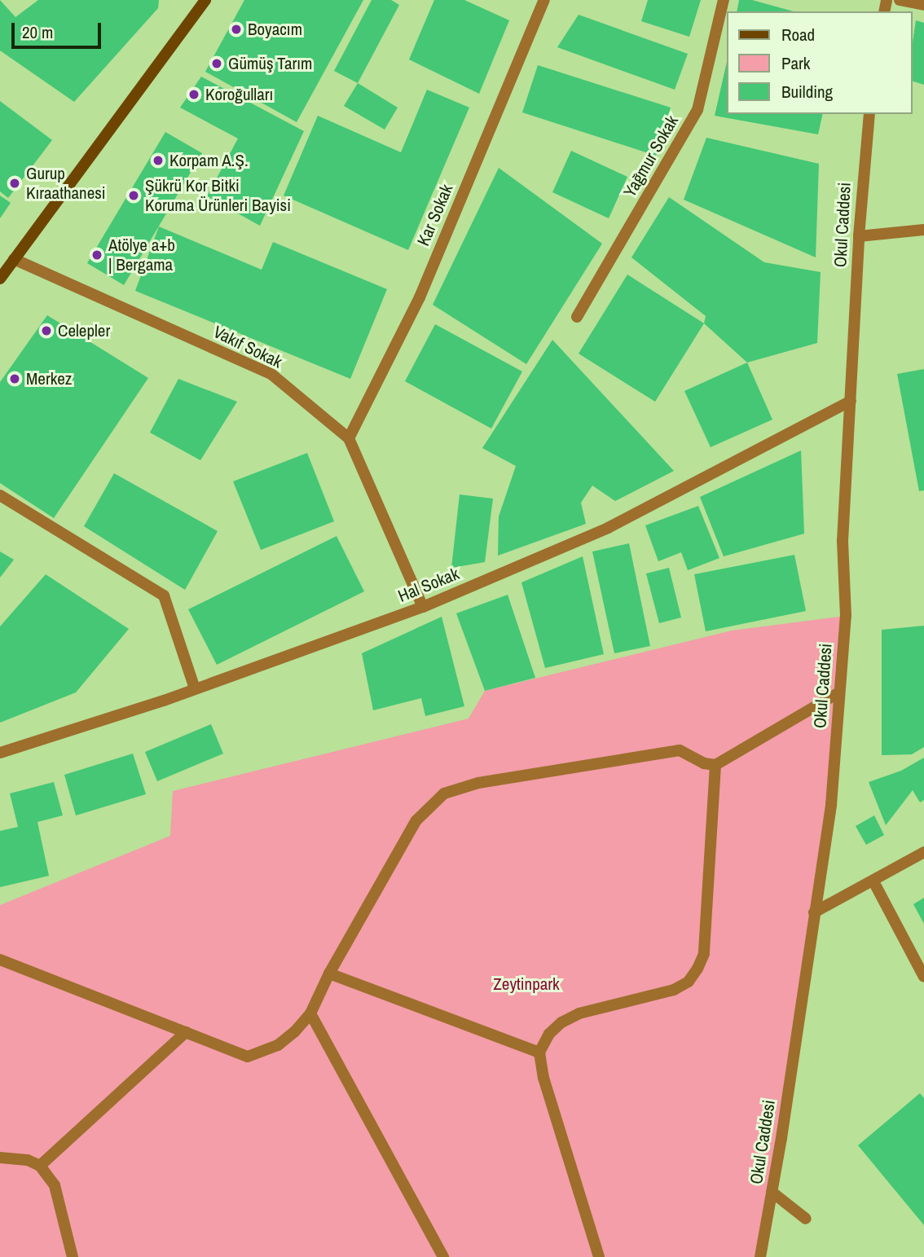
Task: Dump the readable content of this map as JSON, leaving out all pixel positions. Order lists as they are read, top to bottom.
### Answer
{
  "streets": {
    "street": [
      "Yağmur Sokak",
      "Kar Sokak",
      "Okul Caddesi",
      "Vakıf Sokak",
      "Hal Sokak"
    ]
  },
  "crossings": [
    ["Kar Sokak", "Vakıf Sokak"],
    ["Okul Caddesi", "Hal Sokak"],
    ["Vakıf Sokak", "Hal Sokak"]
  ],
  "parks": ["Zeytinpark"],
  "places": [
    "Boyacım",
    "Gümüş Tarım",
    "Koroğulları",
    "Korpam A.Ş.",
    "Gurup Kıraathanesi",
    "Şükrü Kor Bitki Koruma Ürünleri Bayisi",
    "Atölye a+b | Bergama",
    "Celepler",
    "Merkez"
  ],
  "legend": ["Road", "Park", "Building"],
  "scale_bar": "20 m"
}
